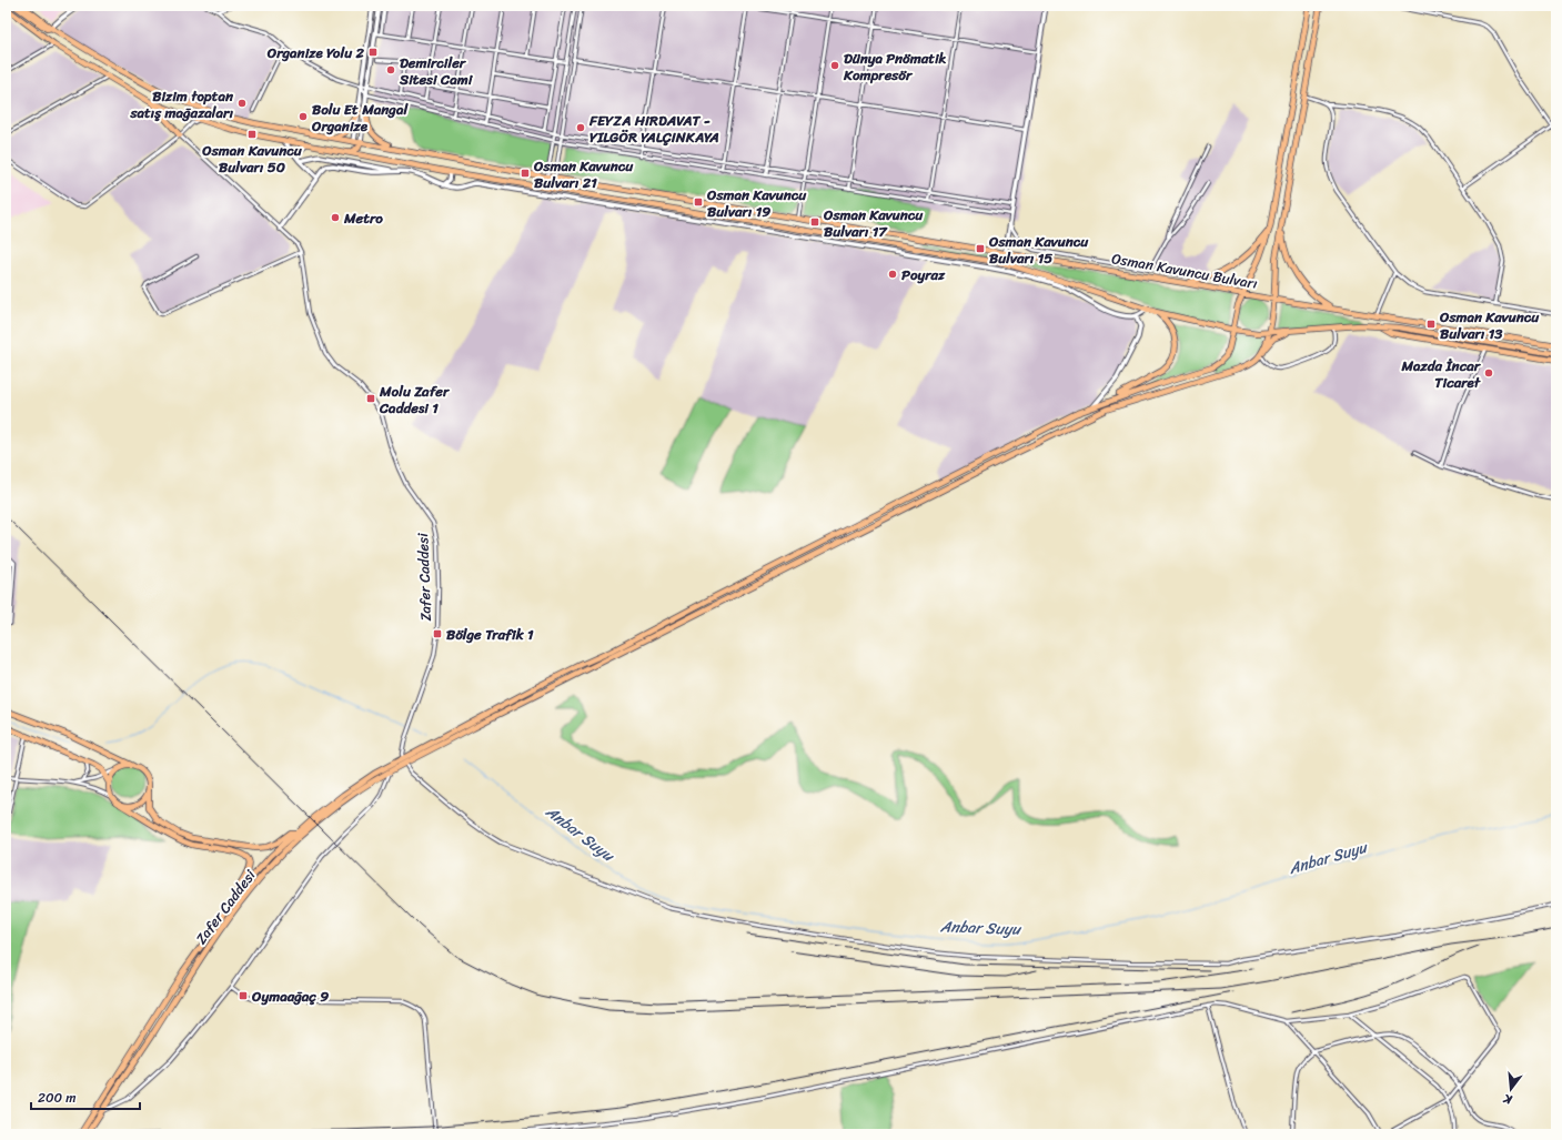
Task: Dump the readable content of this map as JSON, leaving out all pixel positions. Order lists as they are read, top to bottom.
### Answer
{
  "streets": {
    "main road": ["Osman Kavuncu Bulvarı", "Zafer Caddesi"]
  },
  "water": ["Anbar Suyu"],
  "places": {
    "transit": [
      "Organize Yolu 2",
      "Osman Kavuncu Bulvarı 50",
      "Osman Kavuncu Bulvarı 21",
      "Osman Kavuncu Bulvarı 19",
      "Osman Kavuncu Bulvarı 17",
      "Osman Kavuncu Bulvarı 15",
      "Osman Kavuncu Bulvarı 13",
      "Molu Zafer Caddesi 1",
      "Bölge Trafik 1",
      "Oymaağaç 9"
    ],
    "other": [
      "Dünya Pnömatik Kompresör",
      "Demirciler Sitesi Cami",
      "Bizim toptan satış mağazaları",
      "Bolu Et Mangal Organize",
      "FEYZA HIRDAVAT - YILGÖR YALÇINKAYA",
      "Metro",
      "Poyraz",
      "Mazda İncar Ticaret"
    ]
  },
  "scale_bar": "200 m",
  "north": "bottom"
}
